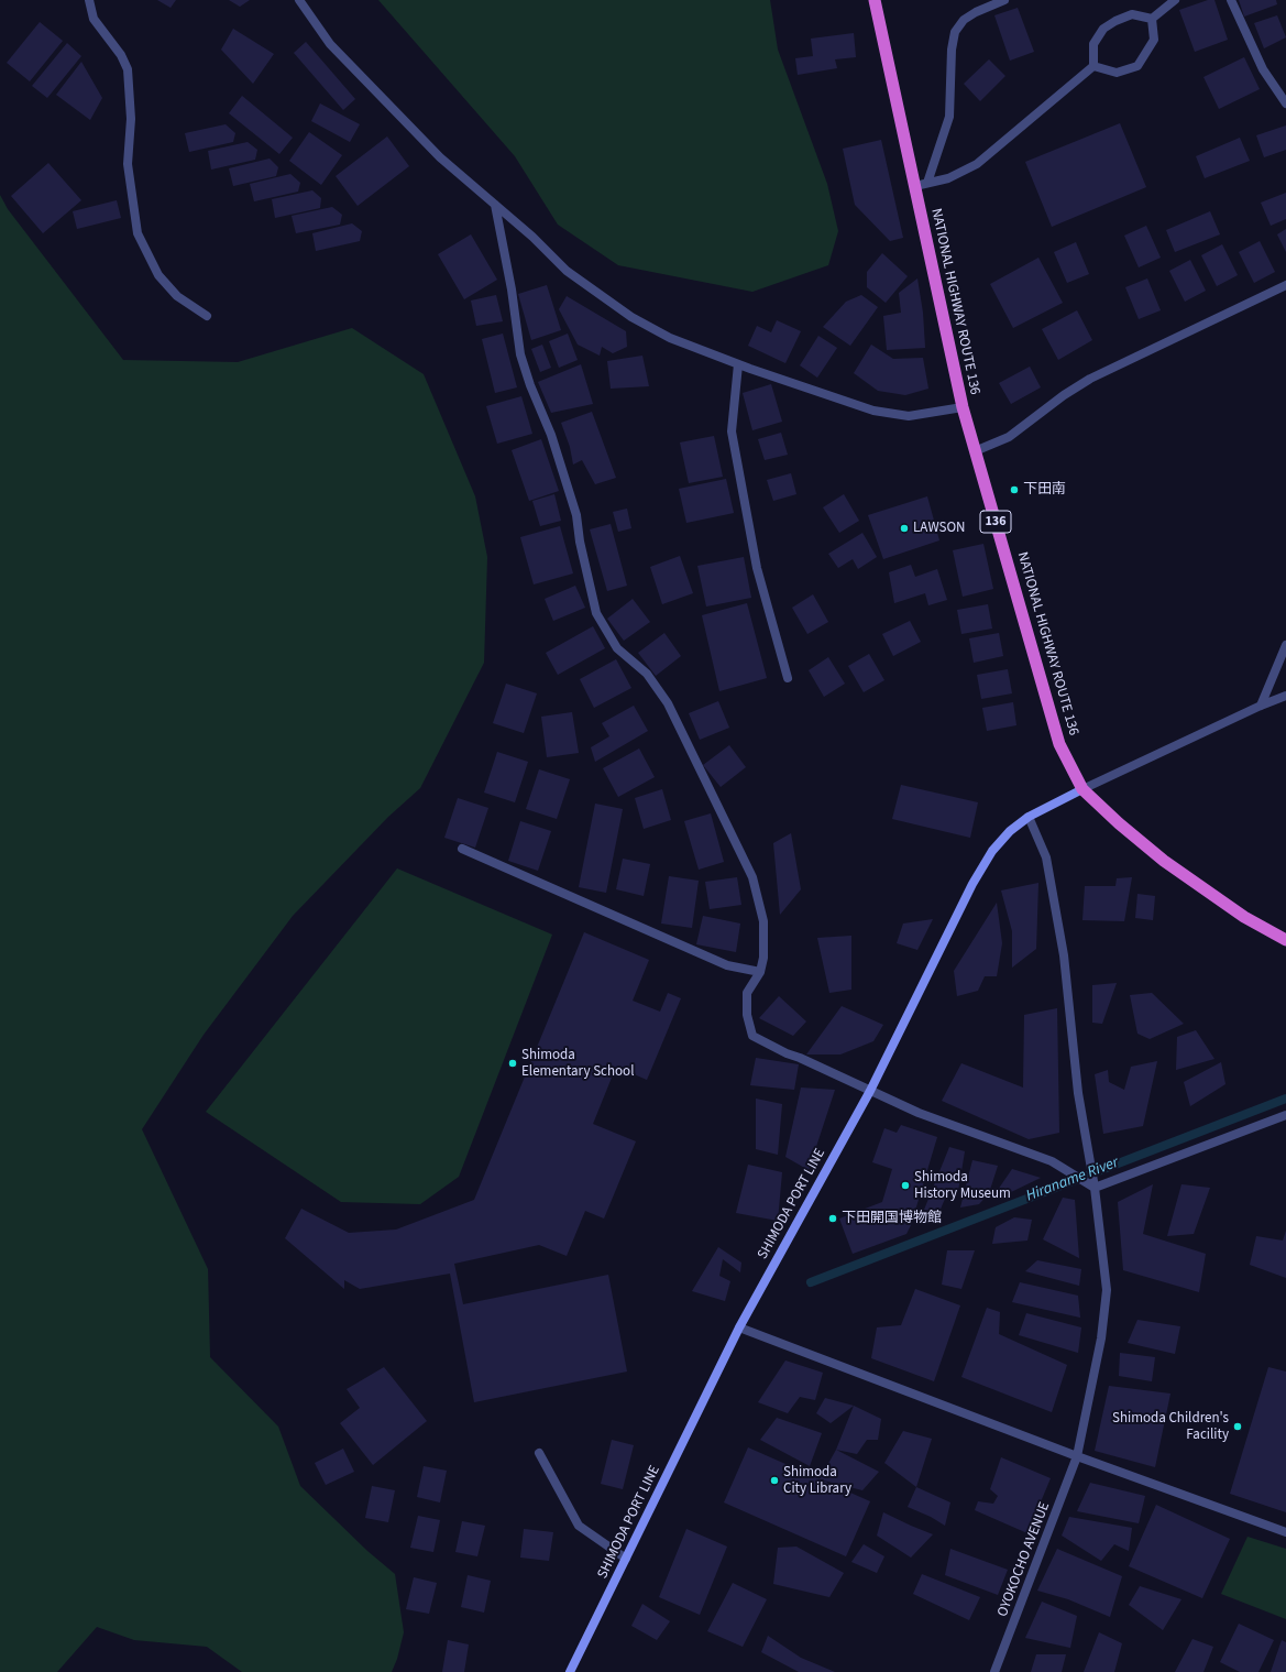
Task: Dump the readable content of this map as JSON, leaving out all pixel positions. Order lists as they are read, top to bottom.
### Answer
{
  "streets": {
    "highway": ["NATIONAL HIGHWAY ROUTE 136", "136"],
    "main road": ["SHIMODA PORT LINE"],
    "street": ["OYOKOCHO AVENUE"]
  },
  "crossings": [
    ["NATIONAL HIGHWAY ROUTE 136", "SHIMODA PORT LINE"],
    ["SHIMODA PORT LINE", "OYOKOCHO AVENUE"]
  ],
  "water": ["Hiraname River"],
  "places": [
    "下田南",
    "LAWSON",
    "Shimoda Elementary School",
    "Shimoda History Museum",
    "下田開国博物館",
    "Shimoda Children's Facility",
    "Shimoda City Library"
  ]
}
